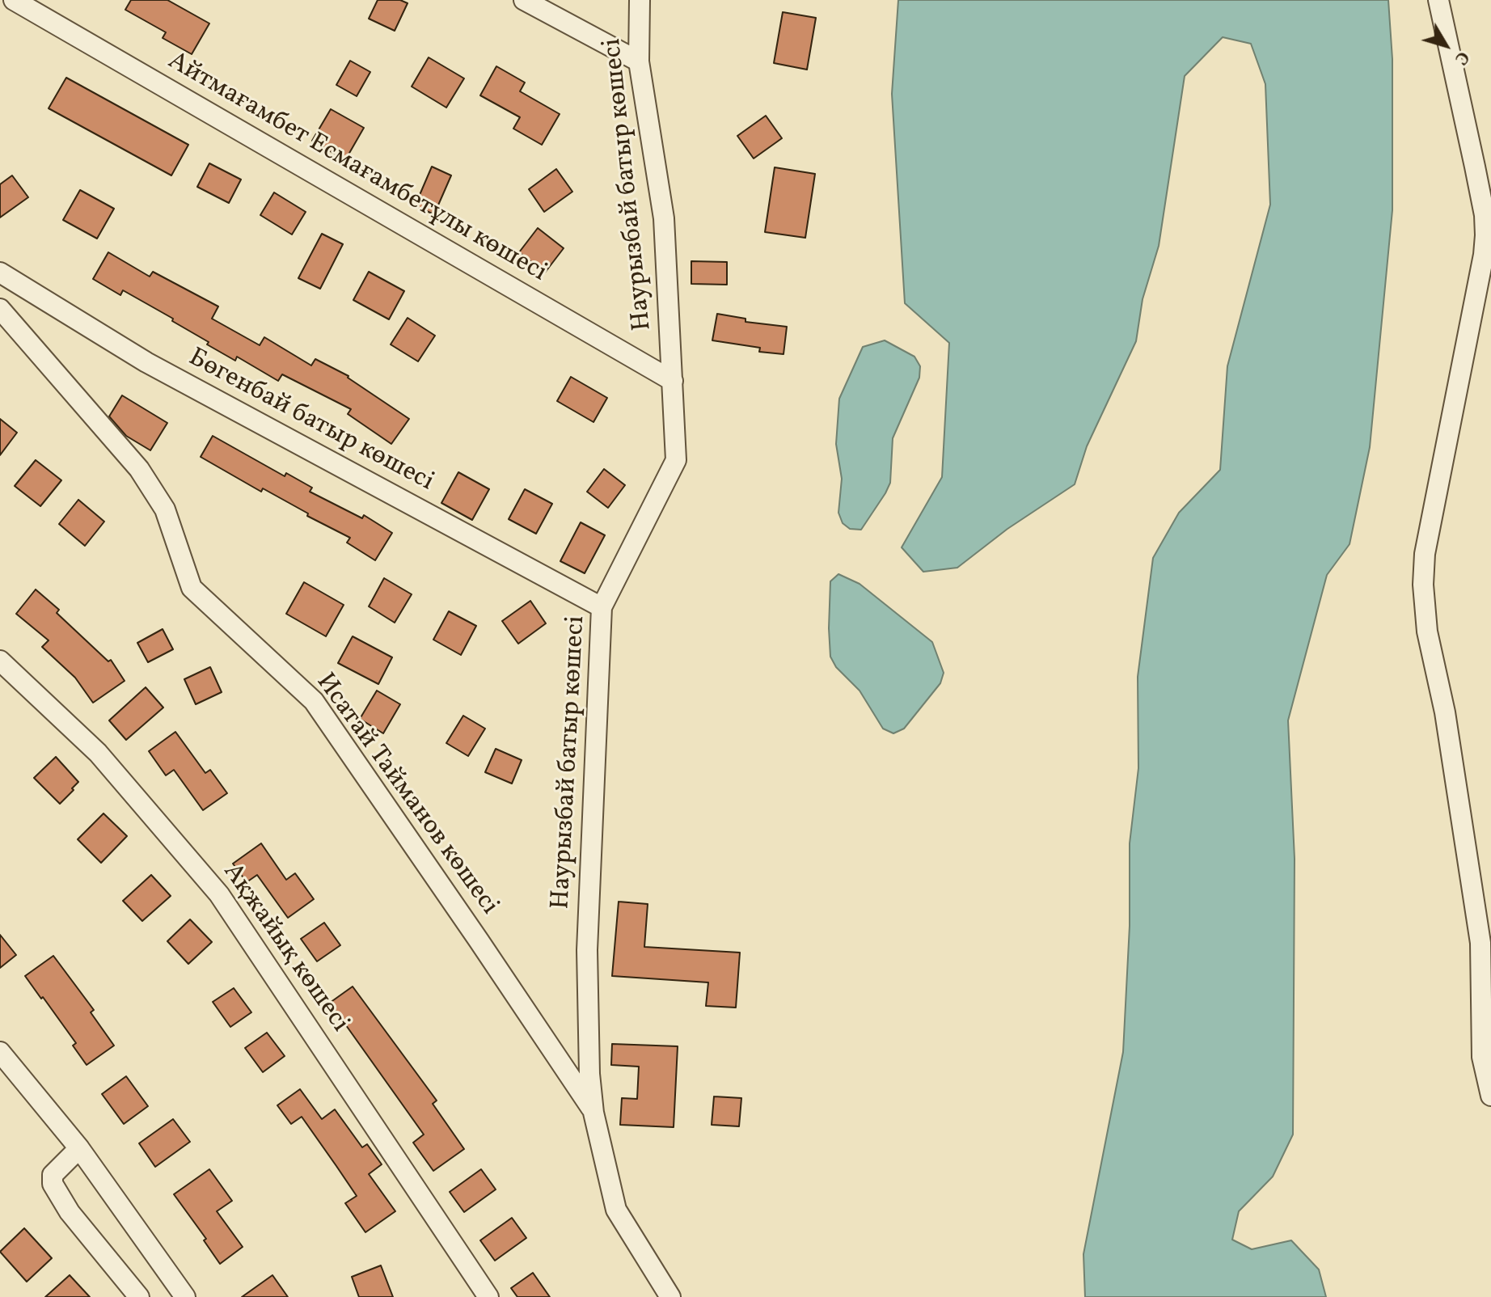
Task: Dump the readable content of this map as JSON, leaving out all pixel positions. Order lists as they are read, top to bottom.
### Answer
{
  "streets": {
    "street": [
      "Айтмағамбет Есмағамбетұлы көшесі",
      "Наурызбай батыр көшесі",
      "Бөгенбай батыр көшесі",
      "Исатай Тайманов көшесі",
      "Ақжайық көшесі"
    ]
  },
  "crossings": [
    ["Айтмағамбет Есмағамбетұлы көшесі", "Наурызбай батыр көшесі"],
    ["Наурызбай батыр көшесі", "Бөгенбай батыр көшесі"],
    ["Наурызбай батыр көшесі", "Исатай Тайманов көшесі"]
  ],
  "north": "bottom right"
}
